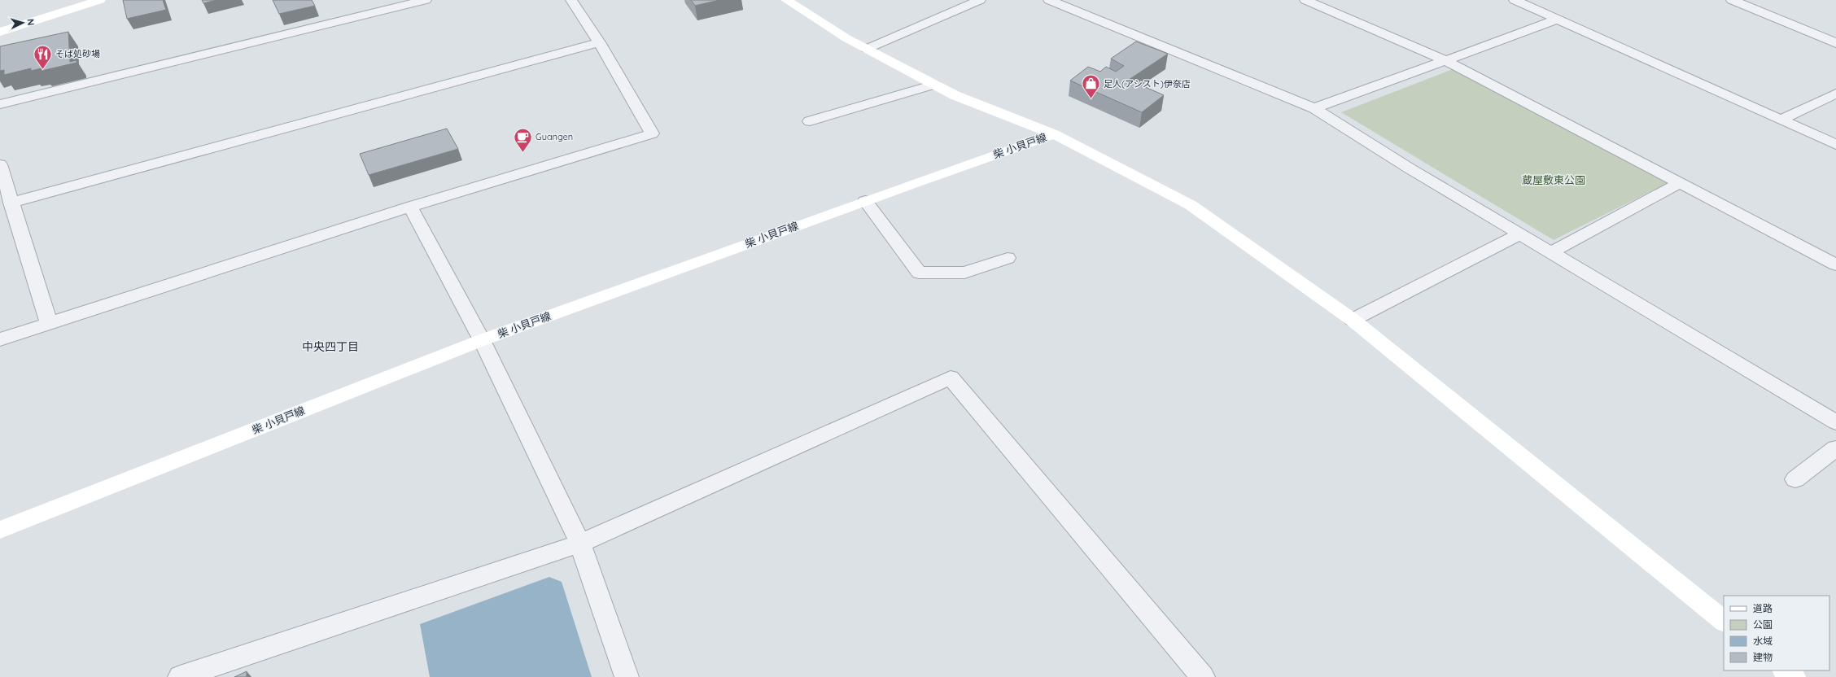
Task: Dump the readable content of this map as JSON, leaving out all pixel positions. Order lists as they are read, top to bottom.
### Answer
{
  "streets": {
    "street": ["柴 小貝戸線"]
  },
  "districts": ["中央四丁目"],
  "parks": ["蔵屋敷東公園"],
  "places": {
    "restaurant": ["そば処砂場"],
    "shop": ["足人(アシスト)伊奈店"],
    "cafe": ["Guangen"]
  },
  "legend": [
    "道路",
    "公園",
    "水域",
    "建物"
  ],
  "north": "right"
}
